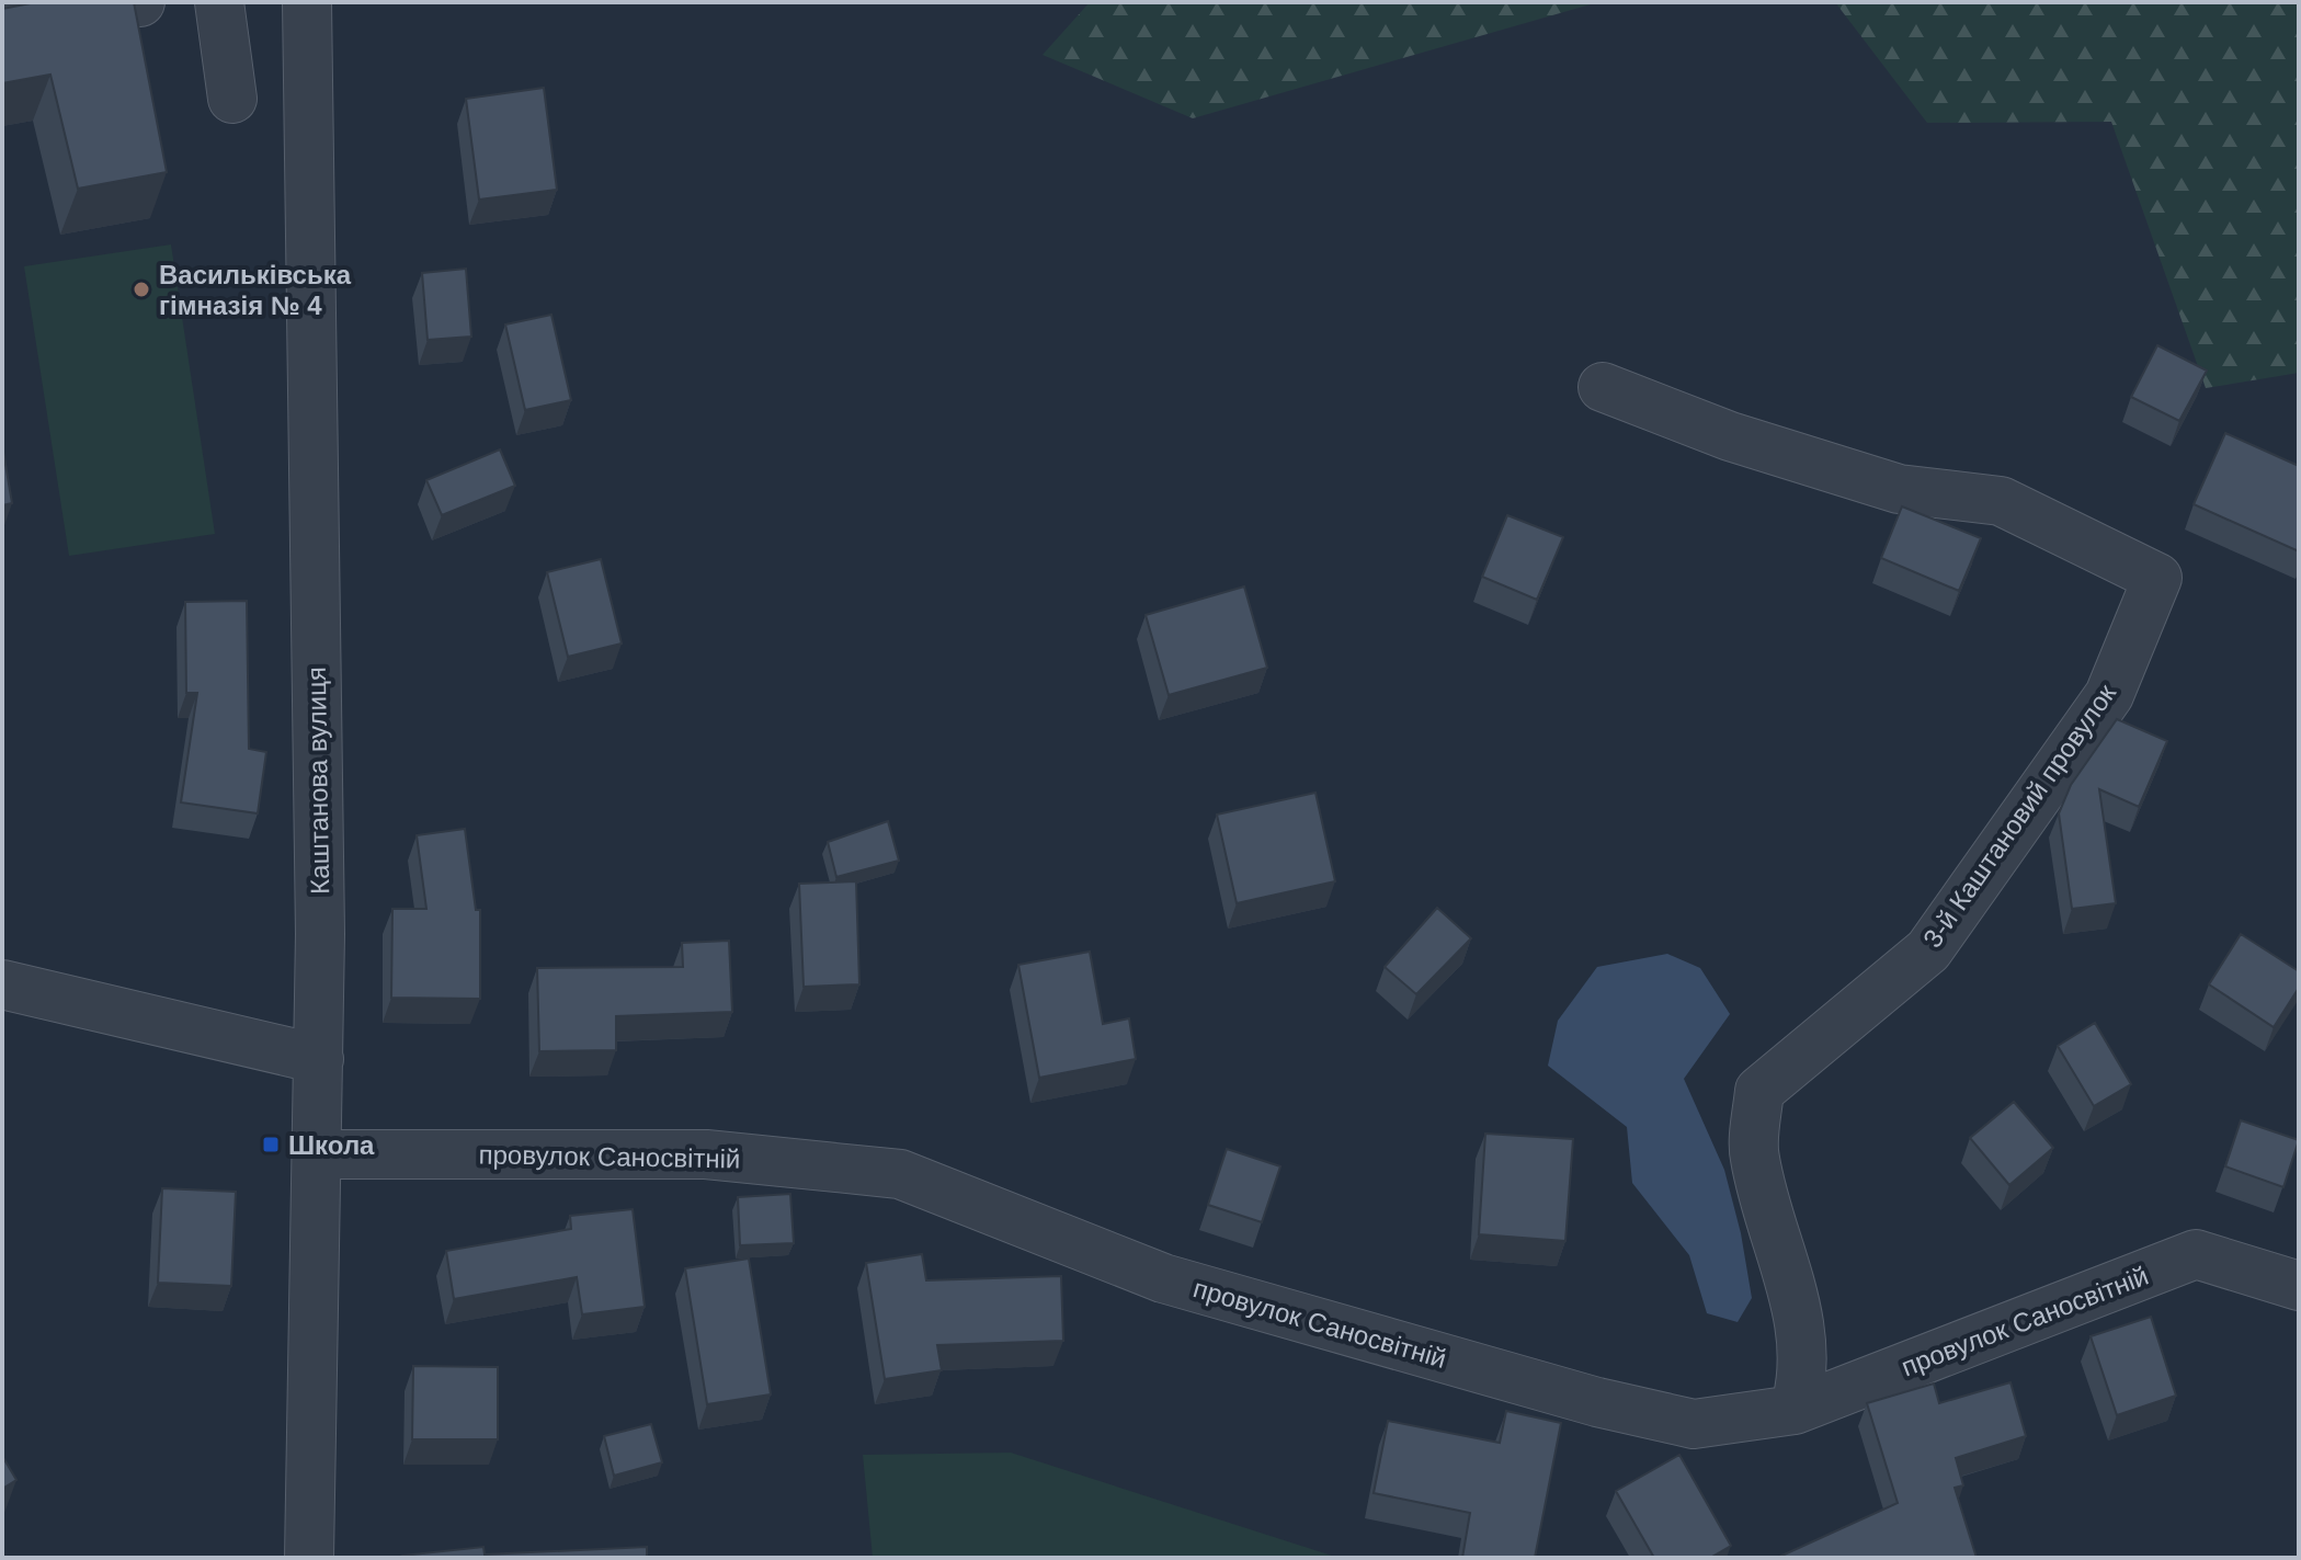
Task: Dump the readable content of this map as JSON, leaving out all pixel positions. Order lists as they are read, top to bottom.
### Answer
{
  "streets": {
    "street": ["Каштанова вулиця", "3-й Каштановий провулок", "провулок Саносвітній"]
  },
  "crossings": [
    ["Каштанова вулиця", "провулок Саносвітній"],
    ["3-й Каштановий провулок", "провулок Саносвітній"]
  ],
  "places": {
    "other": ["Васильківська гімназія № 4"],
    "transit": ["Школа"]
  }
}
